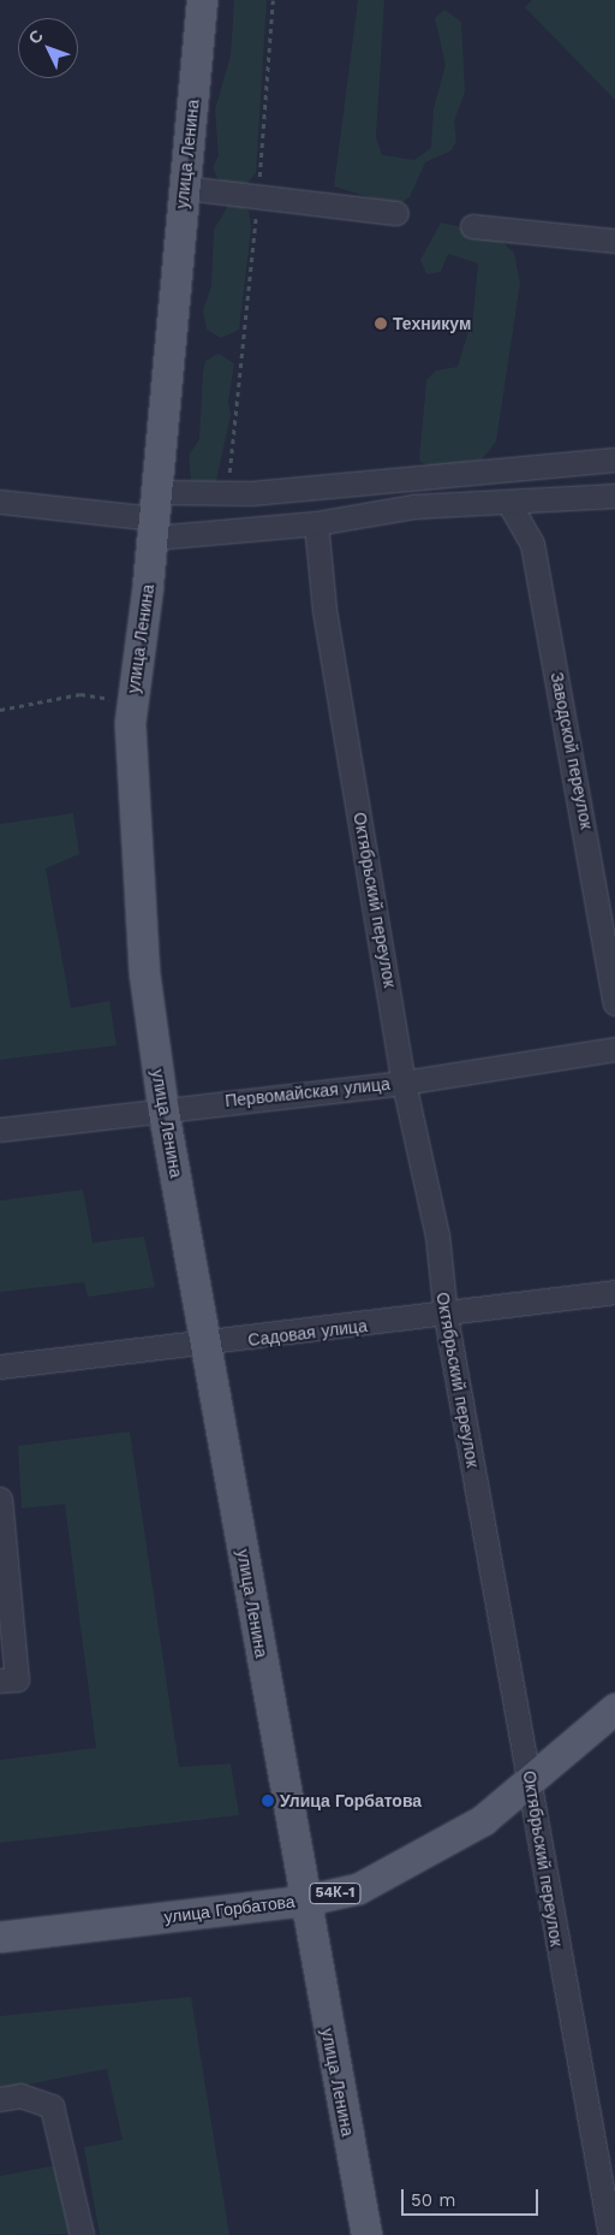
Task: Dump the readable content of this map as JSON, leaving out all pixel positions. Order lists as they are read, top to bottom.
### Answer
{
  "streets": {
    "main road": ["улица Ленина", "54К-1", "улица Горбатова"],
    "street": [
      "Заводской переулок",
      "Октябрьский переулок",
      "Первомайская улица",
      "Садовая улица"
    ]
  },
  "crossings": [
    ["улица Ленина", "Первомайская улица"],
    ["улица Ленина", "Садовая улица"],
    ["улица Ленина", "улица Горбатова"],
    ["Октябрьский переулок", "Первомайская улица"],
    ["Октябрьский переулок", "Садовая улица"],
    ["Октябрьский переулок", "улица Горбатова"]
  ],
  "places": ["Техникум", "Улица Горбатова"],
  "scale_bar": "50 m",
  "north": "top left"
}
